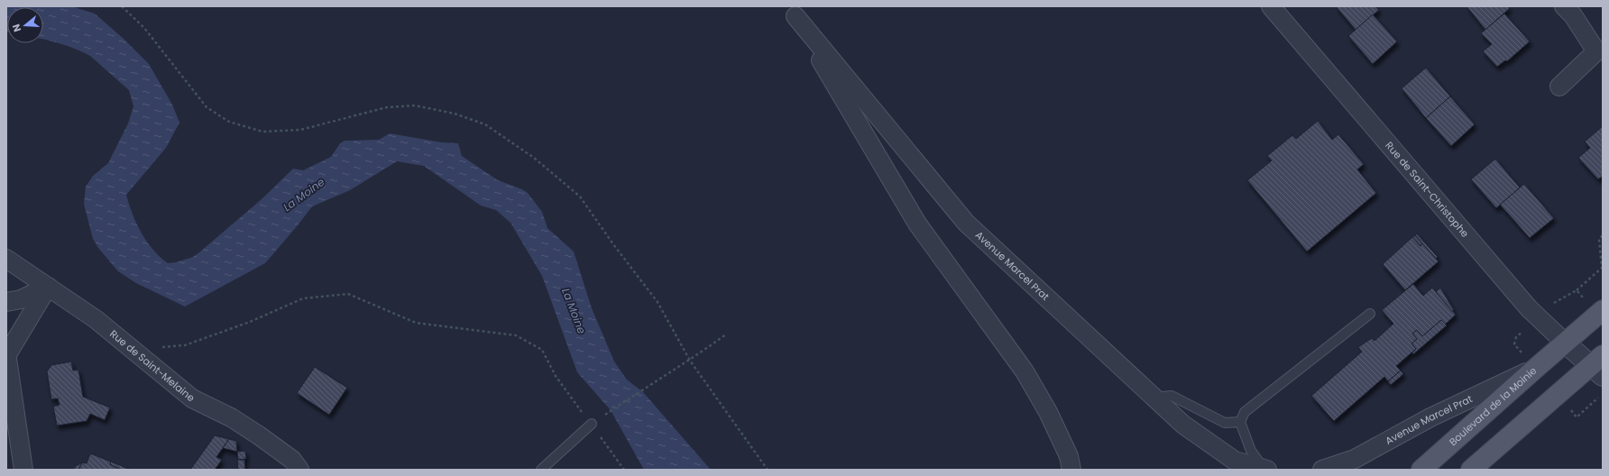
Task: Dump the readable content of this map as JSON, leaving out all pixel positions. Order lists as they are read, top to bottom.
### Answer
{
  "streets": {
    "main road": ["Boulevard de la Moinie"],
    "street": ["Rue de Saint-Christophe", "Avenue Marcel Prat", "Rue de Saint-Melaine"]
  },
  "crossings": [
    ["Rue de Saint-Christophe", "Boulevard de la Moinie"],
    ["Avenue Marcel Prat", "Boulevard de la Moinie"]
  ],
  "water": ["La Moine"],
  "north": "left"
}
